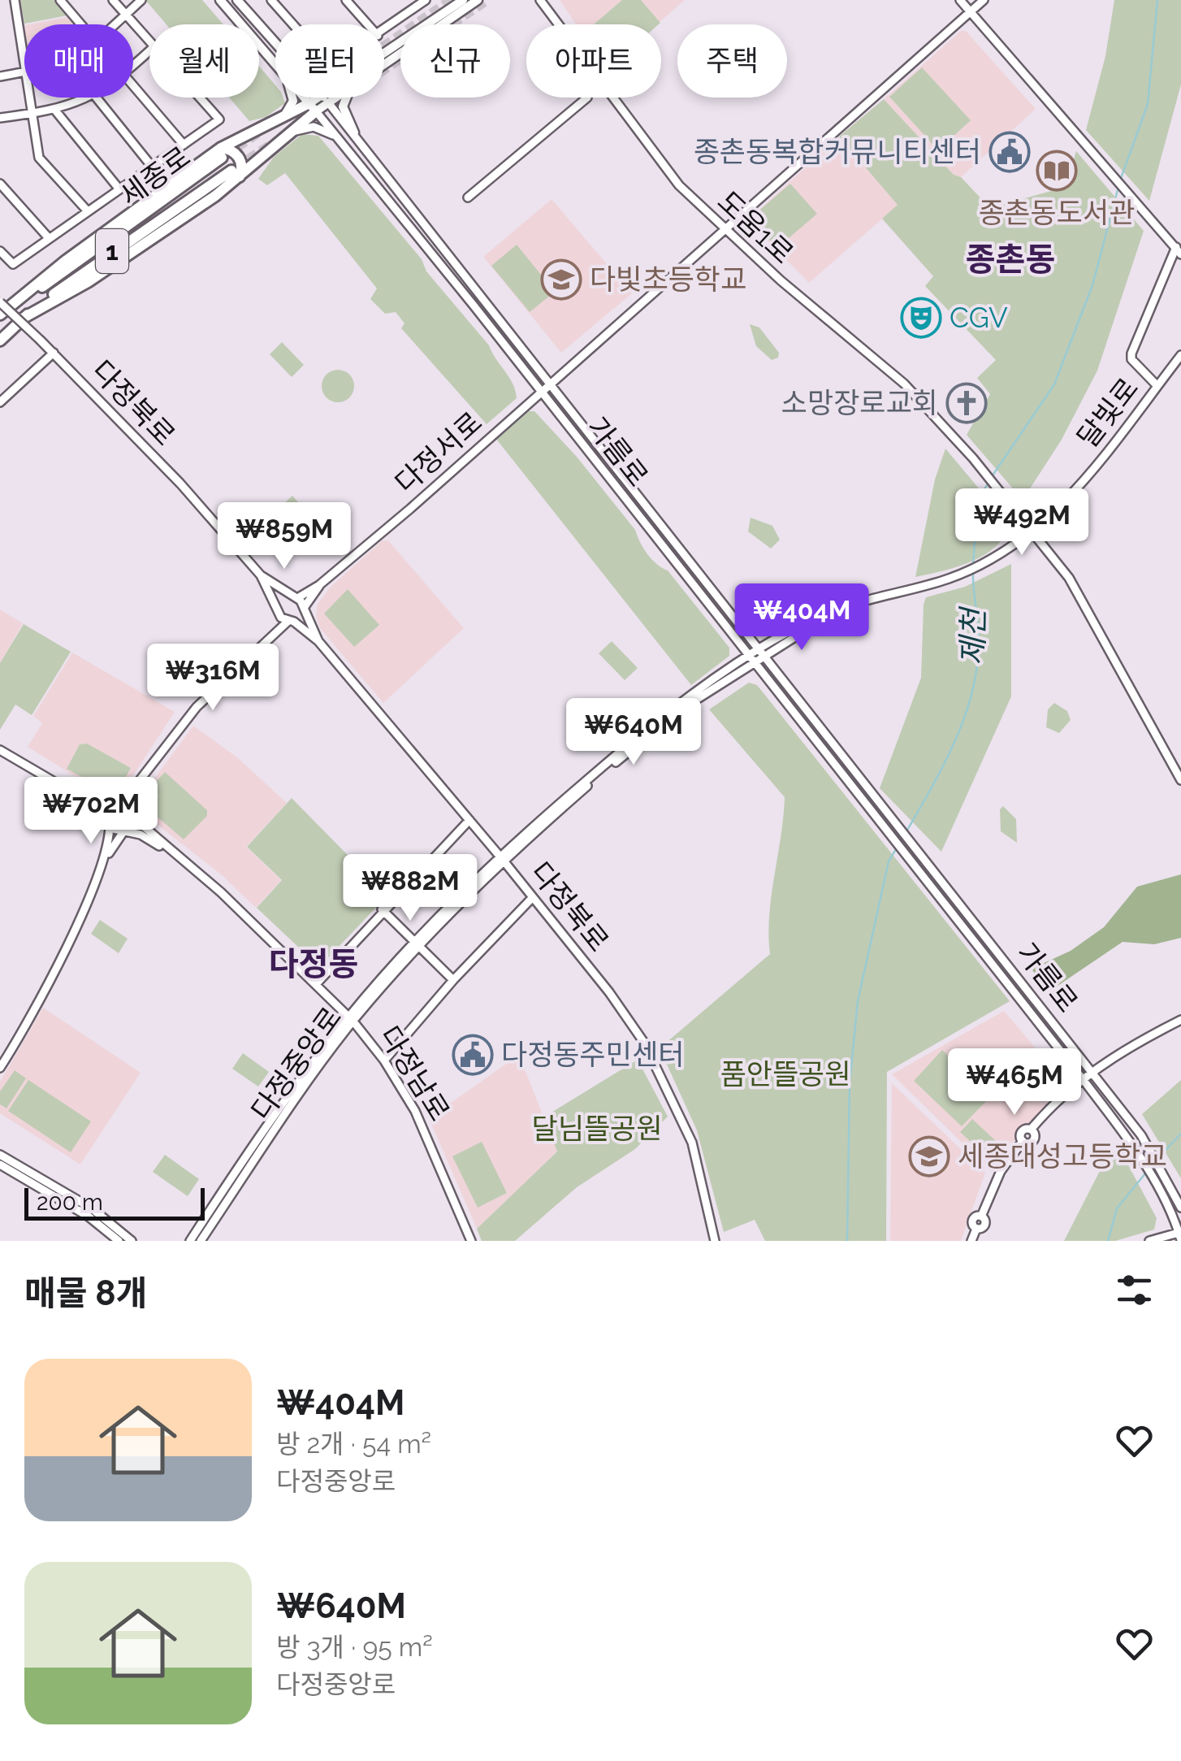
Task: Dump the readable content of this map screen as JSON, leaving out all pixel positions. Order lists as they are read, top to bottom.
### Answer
{
  "streets": {
    "highway": ["세종로", "1"],
    "street": [
      "도움1로",
      "다정북로",
      "달빛로",
      "가름로",
      "다정서로",
      "다정중앙로",
      "다정남로"
    ]
  },
  "crossings": [
    ["도움1로", "달빛로"],
    ["도움1로", "다정서로"],
    ["다정북로", "다정중앙로"],
    ["달빛로", "다정중앙로"],
    ["가름로", "다정서로"],
    ["가름로", "다정중앙로"],
    ["다정중앙로", "다정남로"]
  ],
  "districts": ["종촌동", "다정동"],
  "water": ["제천"],
  "parks": ["품안뜰공원", "달님뜰공원"],
  "places": {
    "public building": ["종촌동복합커뮤니티센터", "다정동주민센터"],
    "library": ["종촌동도서관"],
    "school or university": ["다빛초등학교", "세종대성고등학교"],
    "theatre": ["CGV"],
    "church": ["소망장로교회"]
  },
  "scale_bar": "200 m",
  "page": {
    "chip": [
      "매매",
      "월세",
      "필터",
      "신규",
      "아파트",
      "주택"
    ],
    "price": [
      "₩492M",
      "₩859M",
      "₩404M",
      "₩316M",
      "₩640M",
      "₩702M",
      "₩882M",
      "₩465M"
    ],
    "scale": "200 m",
    "heading": "매물 8개",
    "list": [
      {
        "name": "₩404M",
        "note": "방 2개 · 54 m² · 다정중앙로"
      },
      {
        "name": "₩640M",
        "note": "방 3개 · 95 m² · 다정중앙로"
      }
    ]
  }
}
